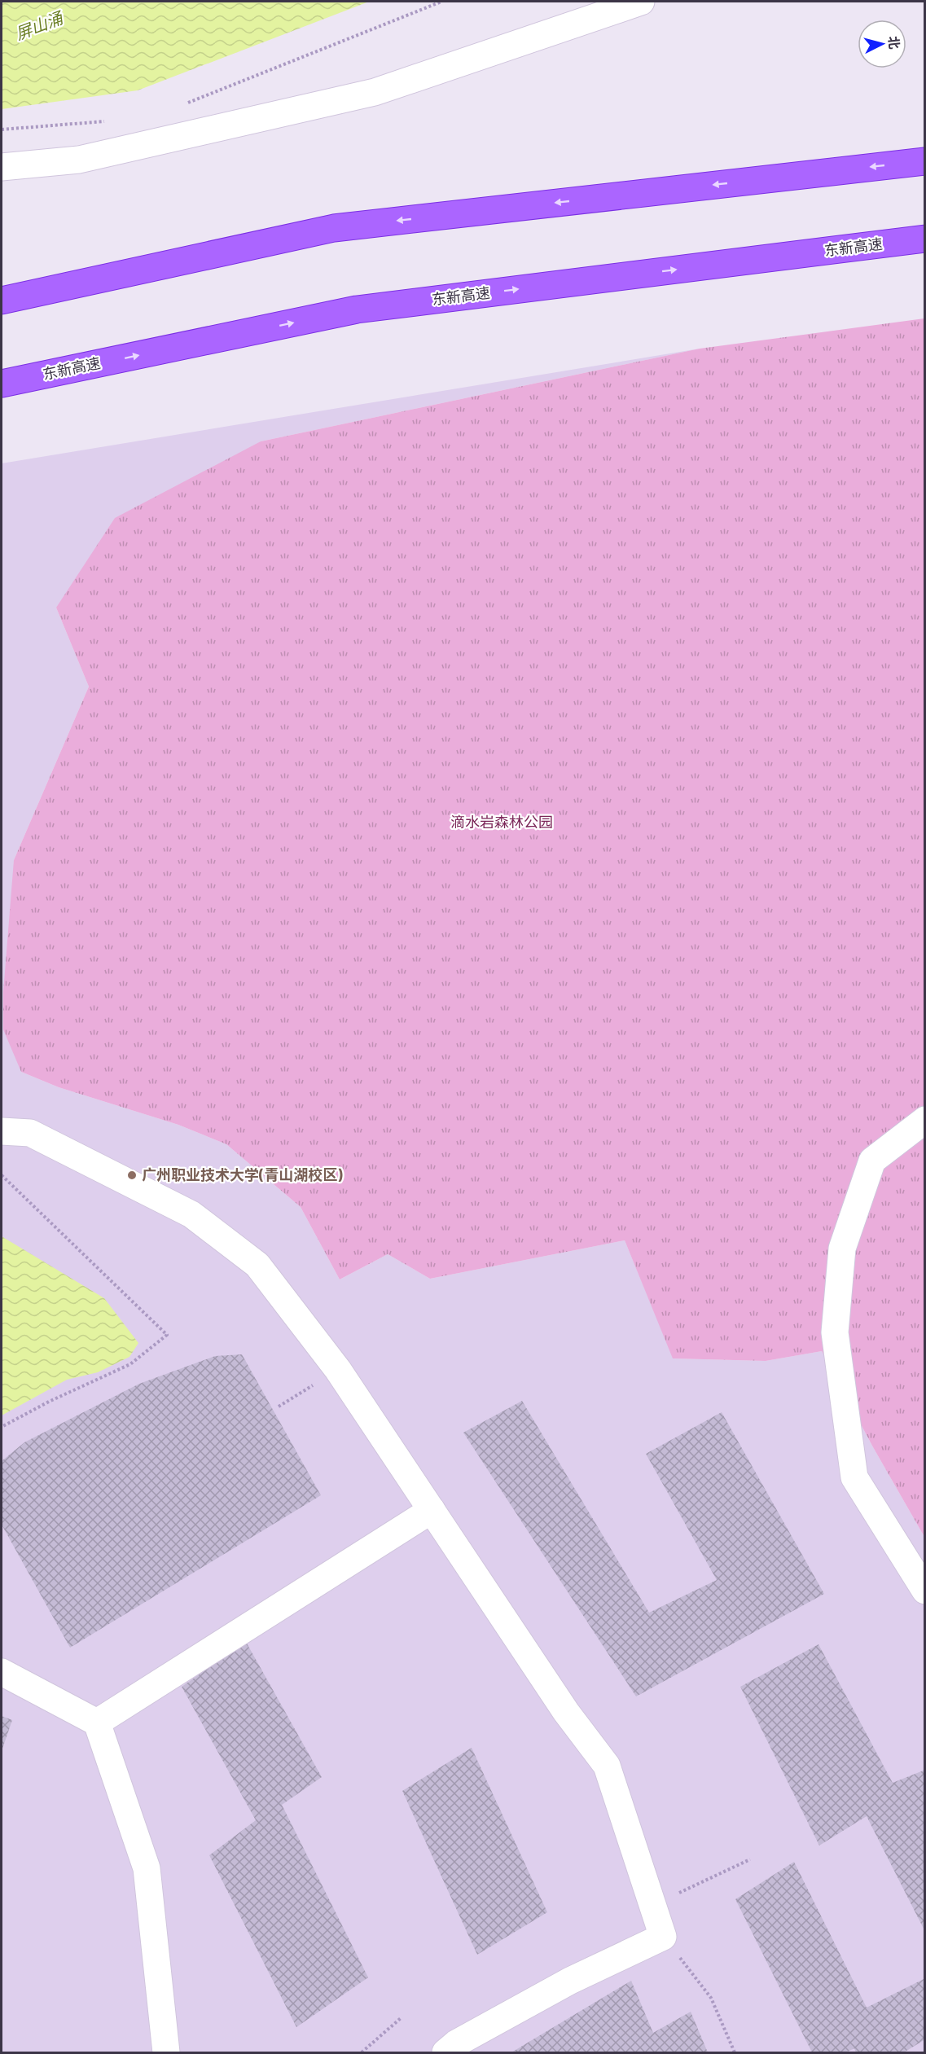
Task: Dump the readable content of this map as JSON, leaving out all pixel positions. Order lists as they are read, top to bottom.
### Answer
{
  "streets": {
    "highway": ["东新高速"]
  },
  "water": ["屏山涌"],
  "parks": ["滴水岩森林公园"],
  "places": ["广州职业技术大学(青山湖校区)"],
  "north": "right"
}
